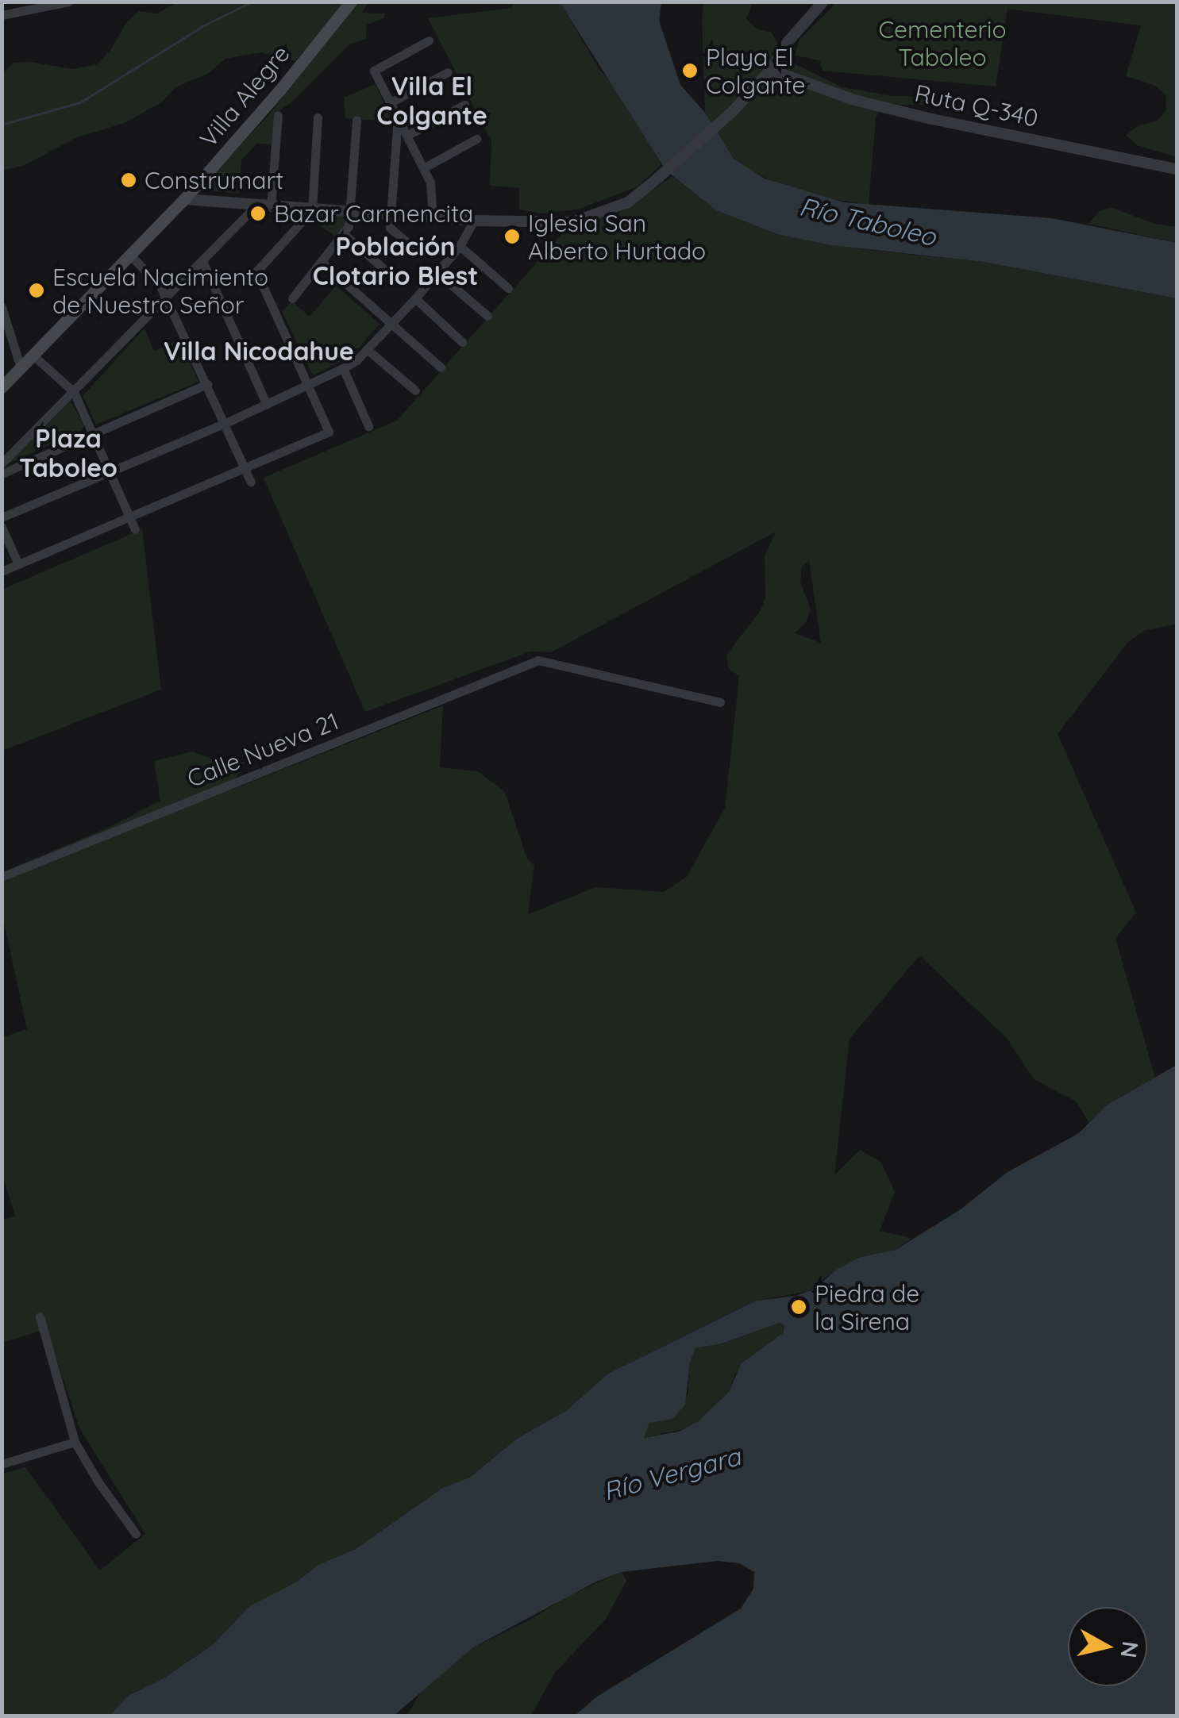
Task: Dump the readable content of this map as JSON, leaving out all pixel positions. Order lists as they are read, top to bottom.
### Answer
{
  "streets": {
    "main road": ["Villa Alegre"],
    "street": ["Ruta Q-340", "Calle Nueva 21"]
  },
  "districts": [
    "Villa El Colgante",
    "Población Clotario Blest",
    "Villa Nicodahue",
    "Plaza Taboleo"
  ],
  "water": ["Río Taboleo", "Río Vergara"],
  "parks": ["Cementerio Taboleo"],
  "places": [
    "Playa El Colgante",
    "Construmart",
    "Bazar Carmencita",
    "Iglesia San Alberto Hurtado",
    "Escuela Nacimiento de Nuestro Señor",
    "Piedra de la Sirena"
  ],
  "north": "right"
}
